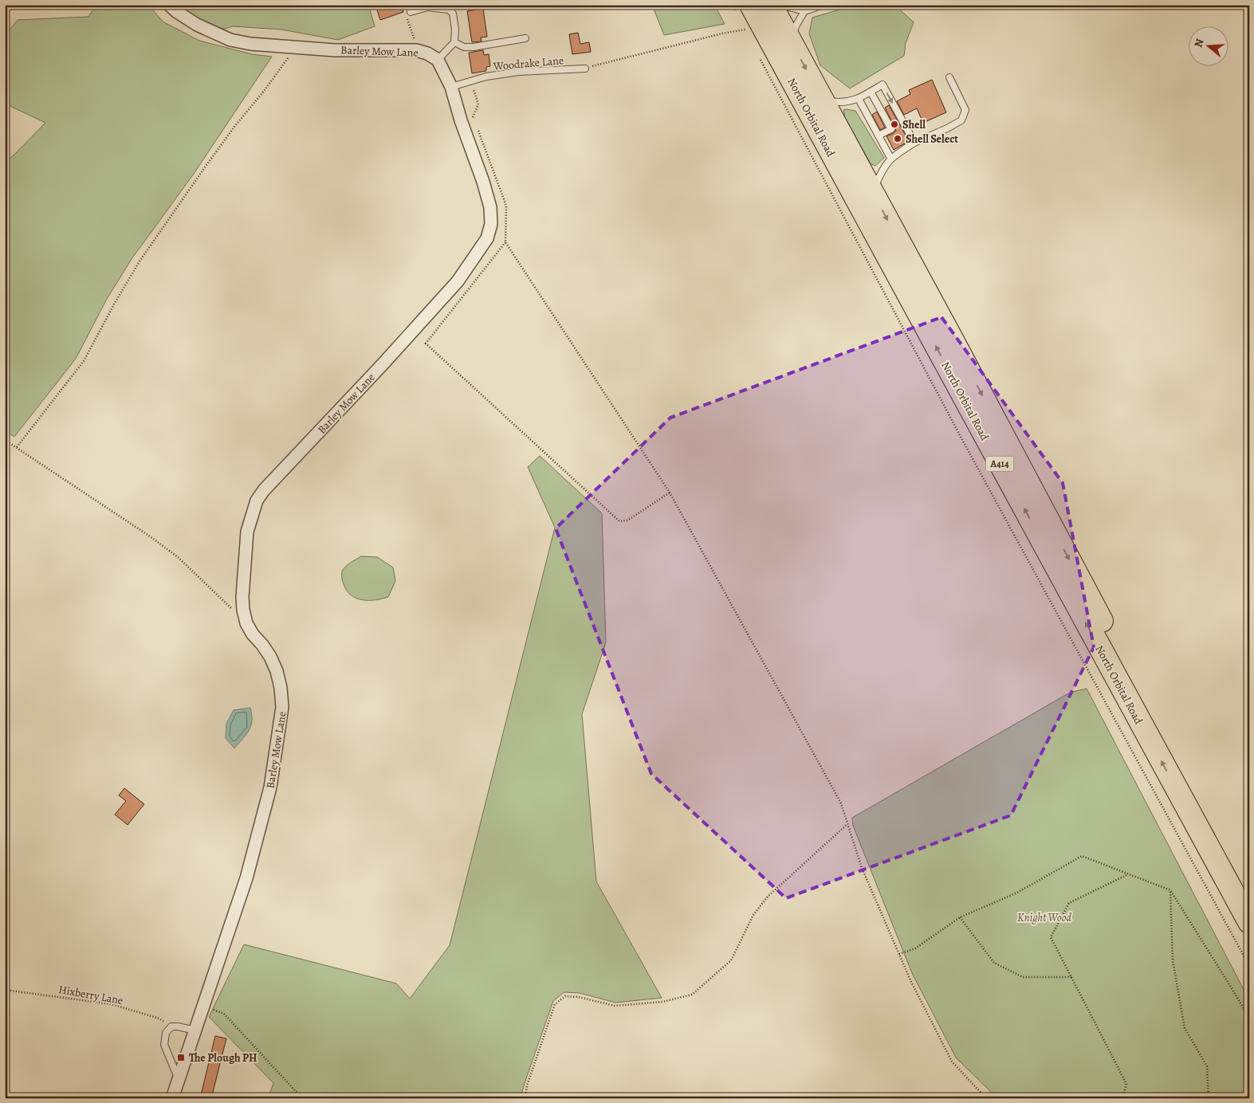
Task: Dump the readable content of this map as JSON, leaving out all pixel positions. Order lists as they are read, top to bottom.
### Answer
{
  "streets": {
    "highway": ["North Orbital Road", "A414"],
    "street": ["Barley Mow Lane"],
    "lane": ["Woodrake Lane"],
    "path": ["Hixberry Lane"]
  },
  "crossings": [
    ["Barley Mow Lane", "Woodrake Lane"]
  ],
  "parks": ["Knight Wood"],
  "places": {
    "other": ["Shell", "Shell Select"],
    "transit": ["The Plough PH"]
  },
  "north": "left"
}
